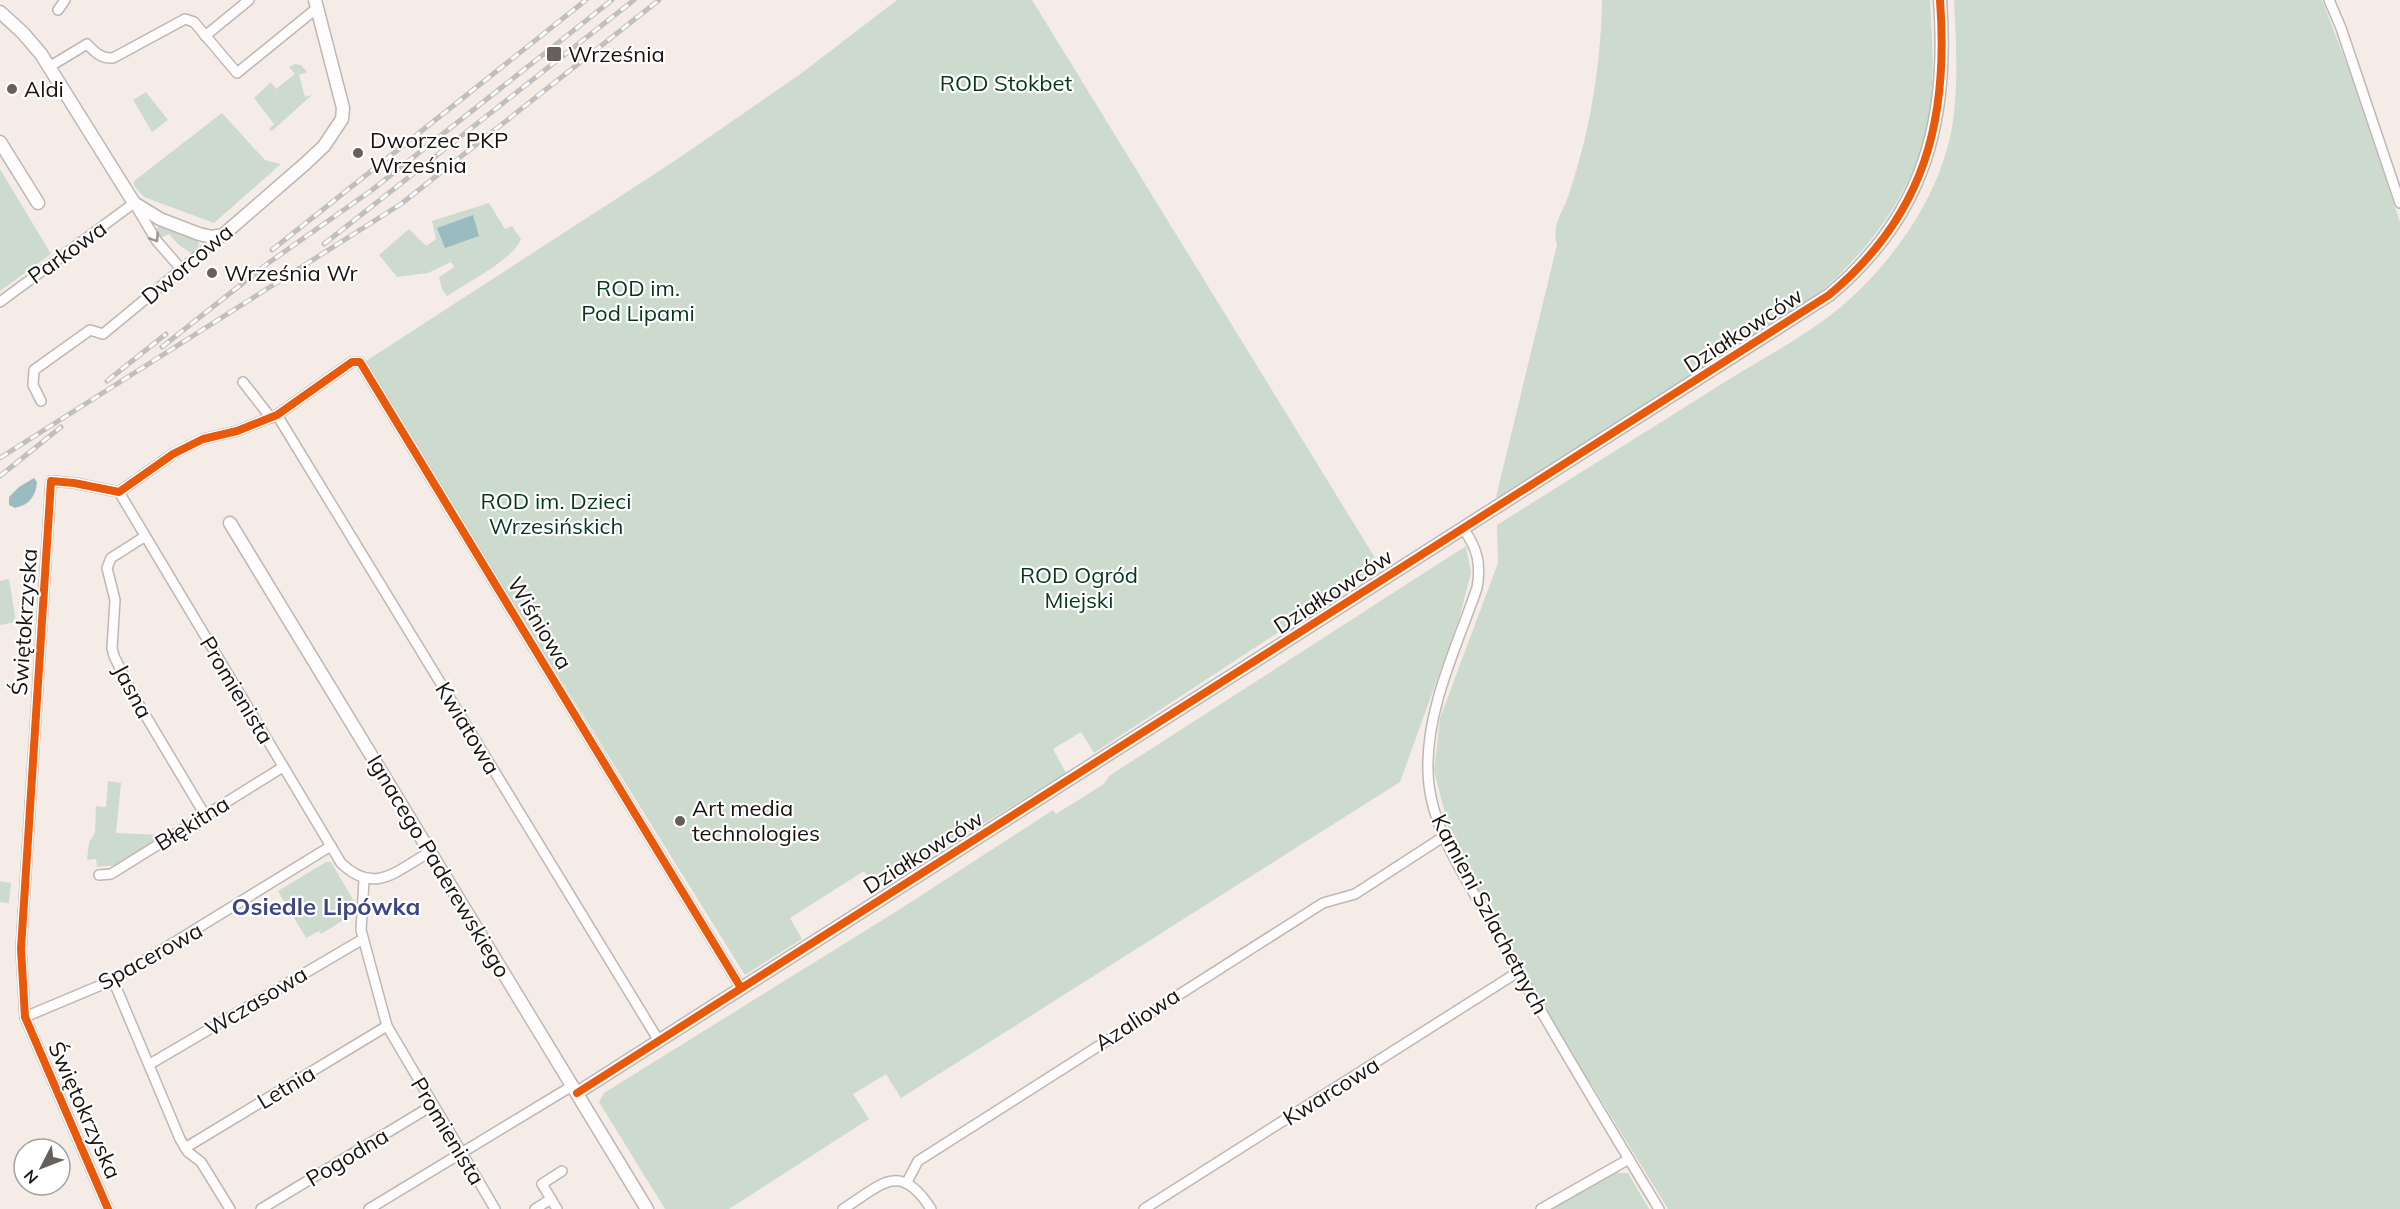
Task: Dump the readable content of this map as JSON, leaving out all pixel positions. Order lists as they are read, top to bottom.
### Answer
{
  "streets": {
    "street": [
      "Parkowa",
      "Dworcowa",
      "Działkowców",
      "Świętokrzyska",
      "Wiśniowa",
      "Promienista",
      "Jasna",
      "Kwiatowa",
      "Błękitna",
      "Ignacego Paderewskiego",
      "Kamieni Szlachetnych",
      "Spacerowa",
      "Wczasowa",
      "Azaliowa",
      "Letnia",
      "Kwarcowa",
      "Pogodna"
    ]
  },
  "crossings": [
    ["Działkowców", "Wiśniowa"],
    ["Działkowców", "Kwiatowa"],
    ["Działkowców", "Ignacego Paderewskiego"],
    ["Działkowców", "Kamieni Szlachetnych"],
    ["Świętokrzyska", "Promienista"],
    ["Świętokrzyska", "Spacerowa"],
    ["Wiśniowa", "Kwiatowa"],
    ["Promienista", "Jasna"],
    ["Promienista", "Błękitna"],
    ["Promienista", "Spacerowa"],
    ["Promienista", "Wczasowa"],
    ["Promienista", "Letnia"],
    ["Promienista", "Pogodna"],
    ["Jasna", "Błękitna"],
    ["Kamieni Szlachetnych", "Azaliowa"],
    ["Kamieni Szlachetnych", "Kwarcowa"]
  ],
  "districts": ["Osiedle Lipówka"],
  "parks": [
    "ROD Stokbet",
    "ROD im. Pod Lipami",
    "ROD im. Dzieci Wrzesińskich",
    "ROD Ogród Miejski"
  ],
  "places": {
    "transit": ["Września"],
    "other": [
      "Aldi",
      "Dworzec PKP Września",
      "Września Wr",
      "Art media technologies"
    ]
  },
  "north": "bottom left"
}
